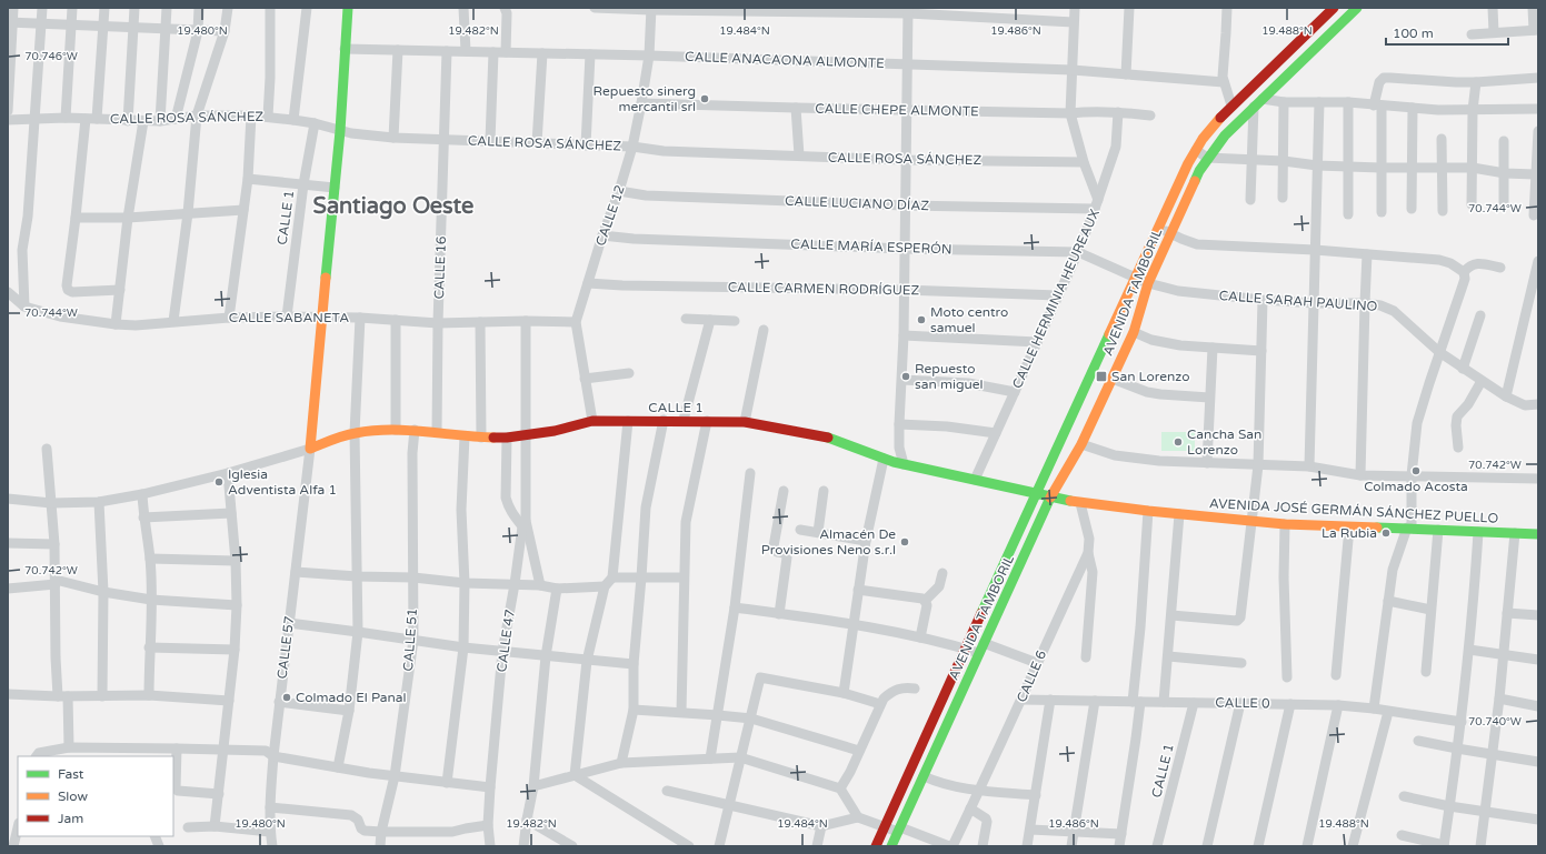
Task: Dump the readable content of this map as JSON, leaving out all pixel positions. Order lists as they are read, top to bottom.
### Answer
{
  "streets": {
    "main road": ["CALLE 1", "AVENIDA TAMBORIL", "AVENIDA JOSÉ GERMÁN SÁNCHEZ PUELLO"],
    "street": [
      "CALLE ANACAONA ALMONTE",
      "CALLE CHEPE ALMONTE",
      "CALLE ROSA SÁNCHEZ",
      "CALLE LUCIANO DÍAZ",
      "CALLE 12",
      "CALLE MARÍA ESPERÓN",
      "CALLE 16",
      "CALLE CARMEN RODRÍGUEZ",
      "CALLE HERMINIA HEUREAUX",
      "CALLE SARAH PAULINO",
      "CALLE SABANETA",
      "CALLE 51",
      "CALLE 47",
      "CALLE 57",
      "CALLE 6",
      "CALLE 0"
    ]
  },
  "crossings": [
    ["CALLE ANACAONA ALMONTE", "CALLE 12"],
    ["CALLE ANACAONA ALMONTE", "CALLE 16"],
    ["CALLE ANACAONA ALMONTE", "CALLE HERMINIA HEUREAUX"],
    ["CALLE CHEPE ALMONTE", "CALLE 12"],
    ["CALLE CHEPE ALMONTE", "CALLE HERMINIA HEUREAUX"],
    ["CALLE ROSA SÁNCHEZ", "CALLE 12"],
    ["CALLE ROSA SÁNCHEZ", "CALLE 1"],
    ["CALLE ROSA SÁNCHEZ", "CALLE 16"],
    ["CALLE ROSA SÁNCHEZ", "CALLE HERMINIA HEUREAUX"],
    ["CALLE LUCIANO DÍAZ", "CALLE 12"],
    ["CALLE LUCIANO DÍAZ", "CALLE HERMINIA HEUREAUX"],
    ["CALLE 12", "CALLE 1"],
    ["CALLE 12", "CALLE MARÍA ESPERÓN"],
    ["CALLE 12", "CALLE CARMEN RODRÍGUEZ"],
    ["CALLE 12", "CALLE SABANETA"],
    ["CALLE 1", "CALLE 16"],
    ["CALLE 1", "AVENIDA TAMBORIL"],
    ["CALLE 1", "CALLE HERMINIA HEUREAUX"],
    ["CALLE 1", "CALLE SABANETA"],
    ["CALLE 1", "AVENIDA JOSÉ GERMÁN SÁNCHEZ PUELLO"],
    ["CALLE 1", "CALLE 51"],
    ["CALLE 1", "CALLE 47"],
    ["CALLE 1", "CALLE 57"],
    ["CALLE 1", "CALLE 0"],
    ["CALLE MARÍA ESPERÓN", "AVENIDA TAMBORIL"],
    ["CALLE MARÍA ESPERÓN", "CALLE HERMINIA HEUREAUX"],
    ["CALLE MARÍA ESPERÓN", "CALLE SARAH PAULINO"],
    ["CALLE 16", "CALLE SABANETA"],
    ["CALLE CARMEN RODRÍGUEZ", "CALLE HERMINIA HEUREAUX"],
    ["AVENIDA TAMBORIL", "CALLE SARAH PAULINO"],
    ["AVENIDA TAMBORIL", "AVENIDA JOSÉ GERMÁN SÁNCHEZ PUELLO"],
    ["CALLE SABANETA", "CALLE 47"],
    ["AVENIDA JOSÉ GERMÁN SÁNCHEZ PUELLO", "CALLE 6"],
    ["CALLE 6", "CALLE 0"]
  ],
  "districts": ["Santiago Oeste"],
  "places": {
    "other": [
      "Repuesto sinerg mercantil srl",
      "Moto centro samuel",
      "Repuesto san miguel",
      "Cancha San Lorenzo",
      "Colmado Acosta",
      "Iglesia Adventista Alfa 1",
      "La Rubia",
      "Almacén De Provisiones Neno s.r.l",
      "Colmado El Panal"
    ],
    "transit": ["San Lorenzo"]
  },
  "legend": ["Fast", "Slow", "Jam"],
  "scale_bar": "100 m",
  "coordinates": [
    "19.480°N",
    "19.482°N",
    "19.484°N",
    "19.486°N",
    "19.488°N",
    "70.746°W",
    "70.744°W",
    "70.742°W",
    "70.740°W"
  ]
}
